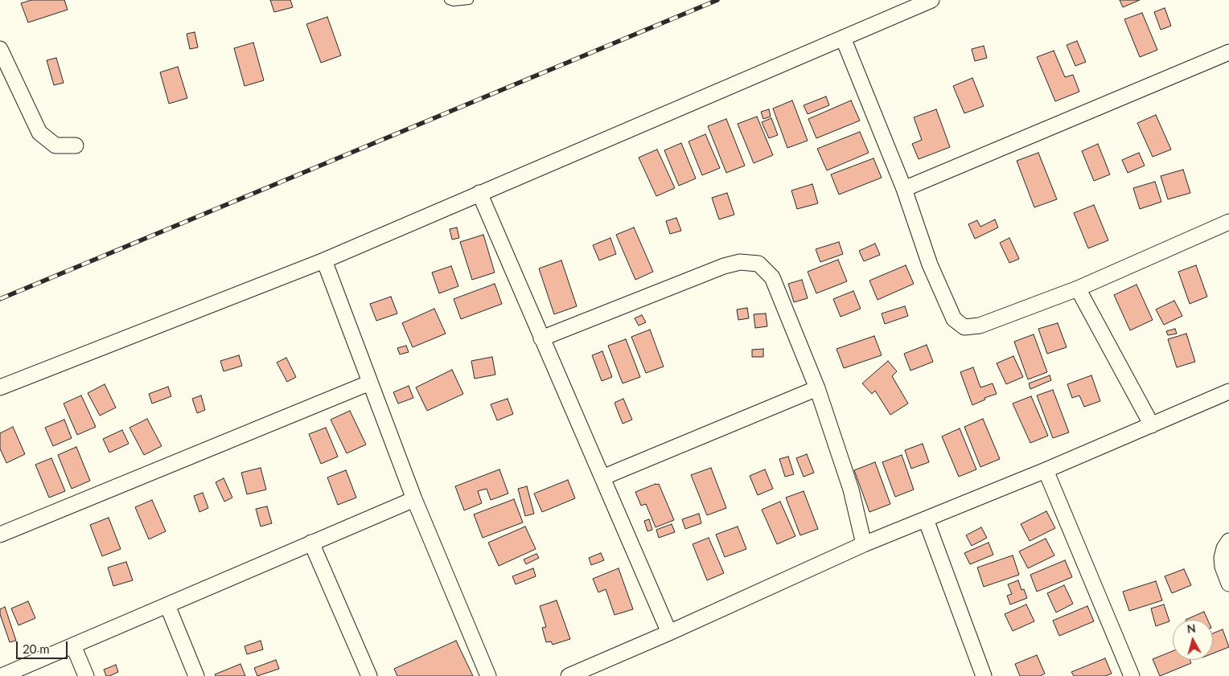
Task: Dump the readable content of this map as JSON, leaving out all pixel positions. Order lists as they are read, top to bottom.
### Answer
{
  "scale_bar": "20 m",
  "north": "top"
}
